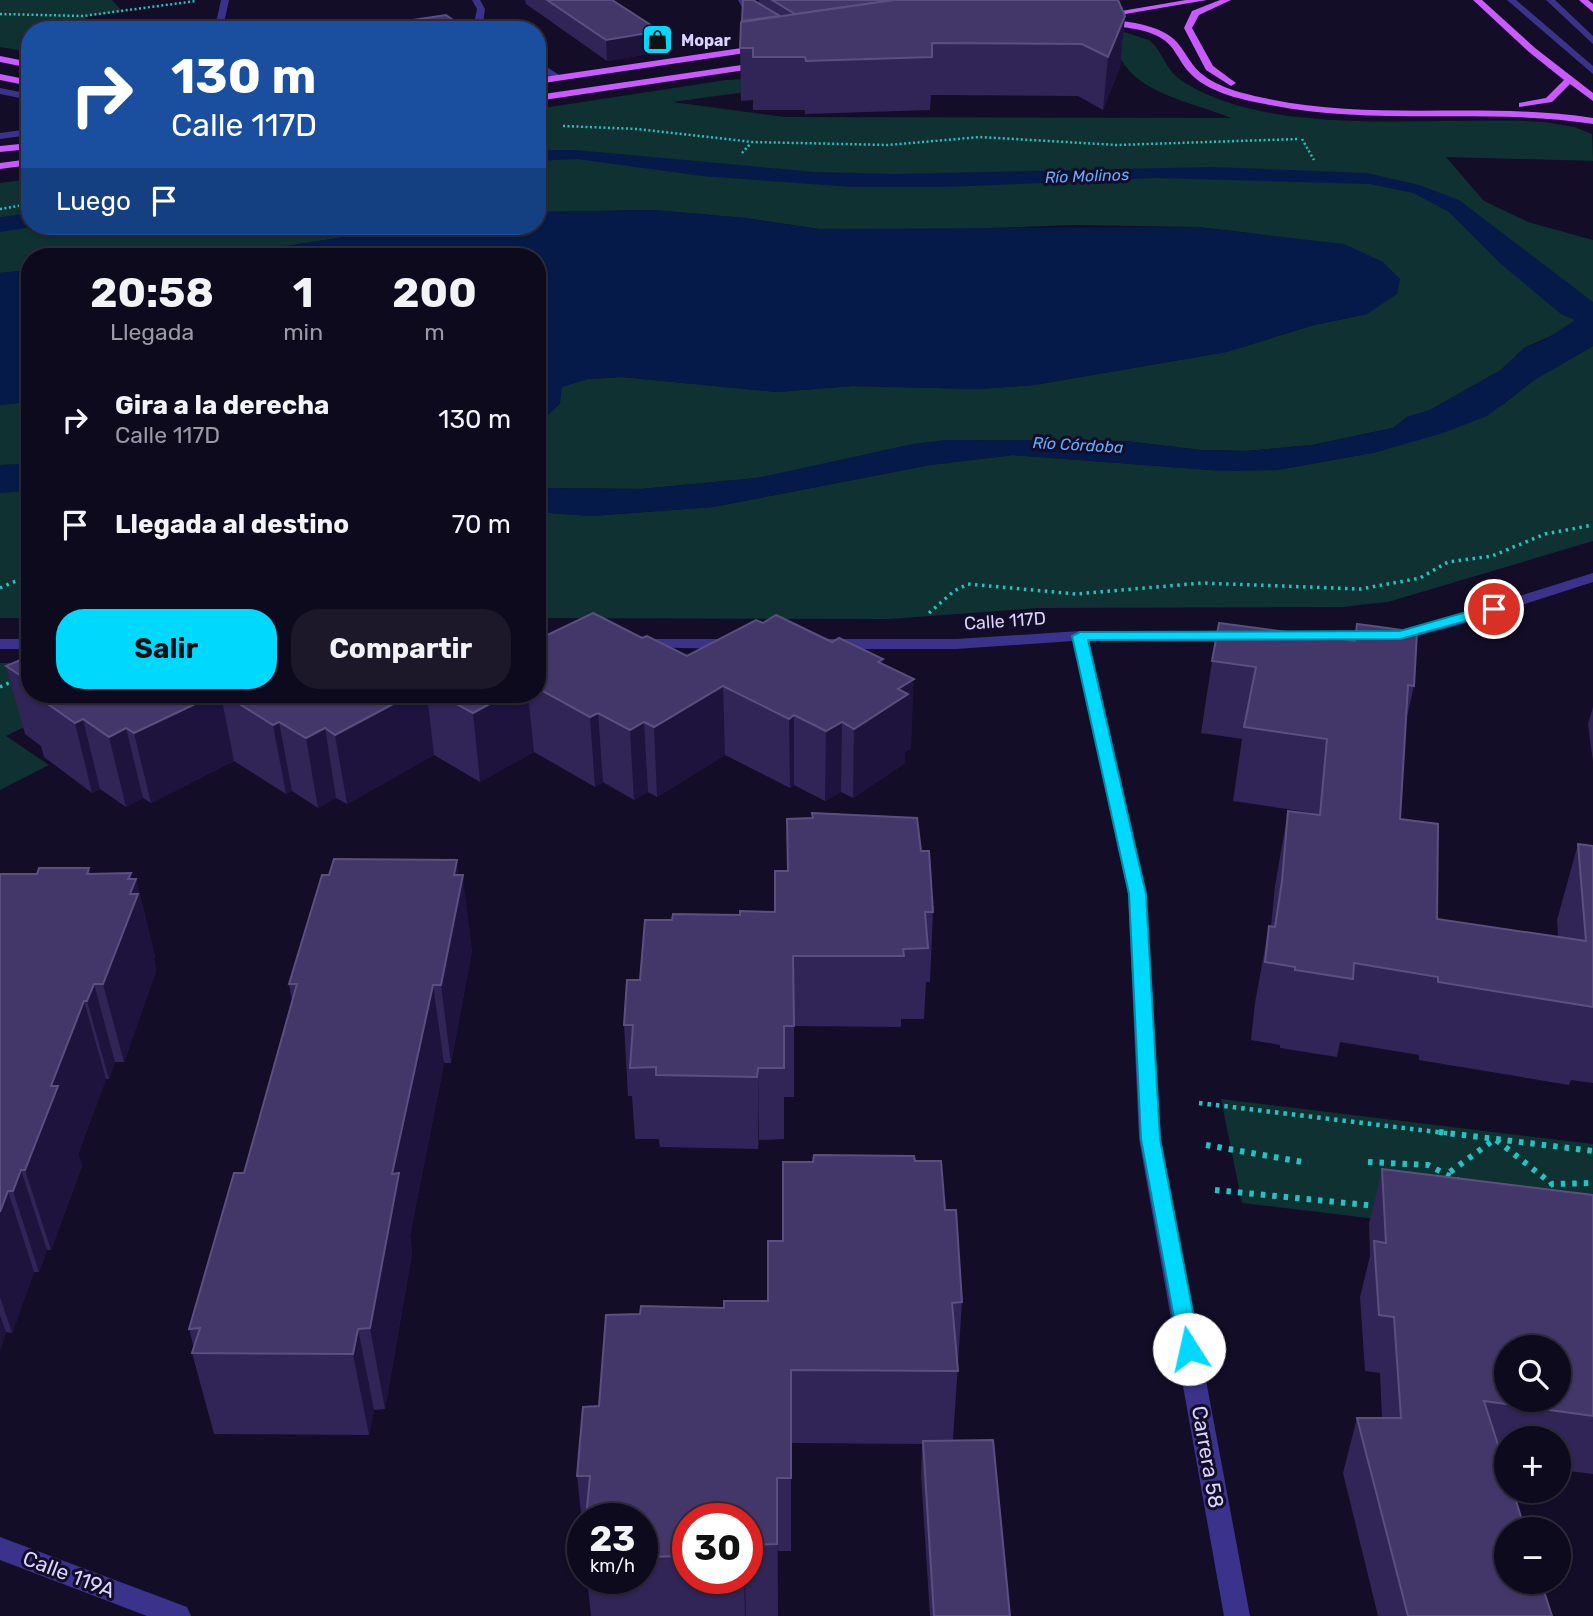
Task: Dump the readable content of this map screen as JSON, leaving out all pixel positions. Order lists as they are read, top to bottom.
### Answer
{
  "streets": {
    "street": ["Calle 117D", "Carrera 58", "Calle 119A"]
  },
  "crossings": [
    ["Calle 117D", "Carrera 58"]
  ],
  "water": ["Río Molinos", "Río Córdoba"],
  "places": {
    "shop": ["Mopar"]
  },
  "page": {
    "turn": ["130 m", "Calle 117D"],
    "then": "Luego",
    "eta": [
      "20:58",
      "Llegada",
      "1",
      "min",
      "200",
      "m"
    ],
    "list": [
      {
        "name": "Gira a la derecha",
        "note": "Calle 117D",
        "value": "130 m"
      },
      {
        "name": "Llegada al destino",
        "value": "70 m"
      }
    ],
    "buttons": ["Salir", "Compartir"],
    "map_buttons": ["+", "−"],
    "speed": "23 km/h",
    "limit": "30"
  }
}
